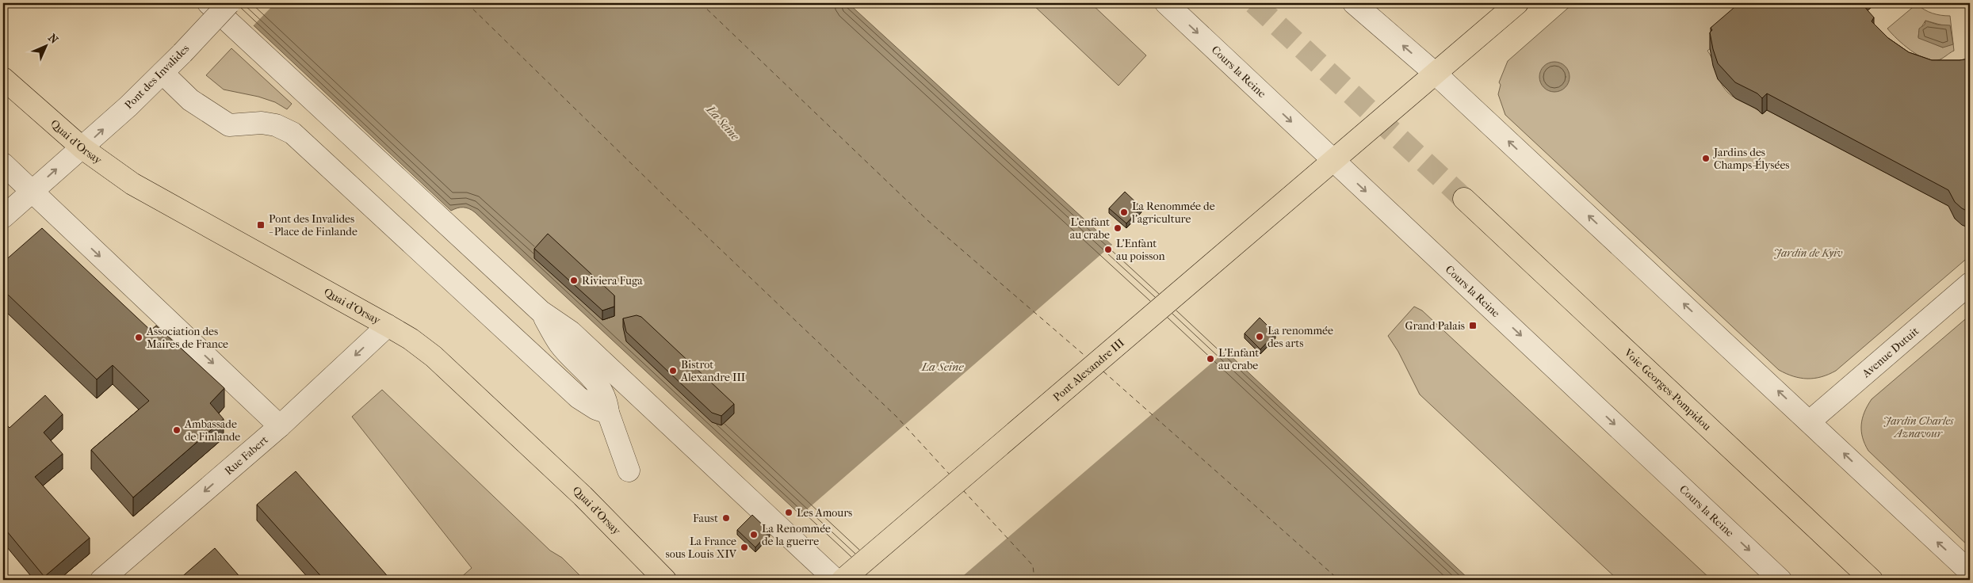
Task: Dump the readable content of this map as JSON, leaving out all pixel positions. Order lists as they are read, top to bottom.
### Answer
{
  "streets": {
    "main road": ["Quai d'Orsay", "Pont Alexandre III", "Voie Georges-Pompidou"],
    "street": [
      "Cours la Reine",
      "Pont des Invalides",
      "Avenue Dutuit",
      "Rue Fabert"
    ]
  },
  "crossings": [
    ["Cours la Reine", "Pont Alexandre III"],
    ["Pont des Invalides", "Quai d'Orsay"],
    ["Quai d'Orsay", "Rue Fabert"]
  ],
  "one_way": ["Pont des Invalides", "Rue Fabert"],
  "water": ["La Seine"],
  "parks": ["Jardin de Kyiv", "Jardin Charles Aznavour"],
  "places": {
    "other": [
      "Jardins des Champs-Élysées",
      "La Renommée de l'agriculture",
      "L’enfant au crabe",
      "L’Enfant au poisson",
      "Riviera Fuga",
      "La renommée des arts",
      "Association des Maires de France",
      "L'Enfant au crabe",
      "Bistrot Alexandre III",
      "Ambassade de Finlande",
      "Les Amours",
      "Faust",
      "La Renommée de la guerre",
      "La France sous Louis XIV"
    ],
    "transit": ["Pont des Invalides - Place de Finlande", "Grand Palais"]
  },
  "north": "top right"
}
